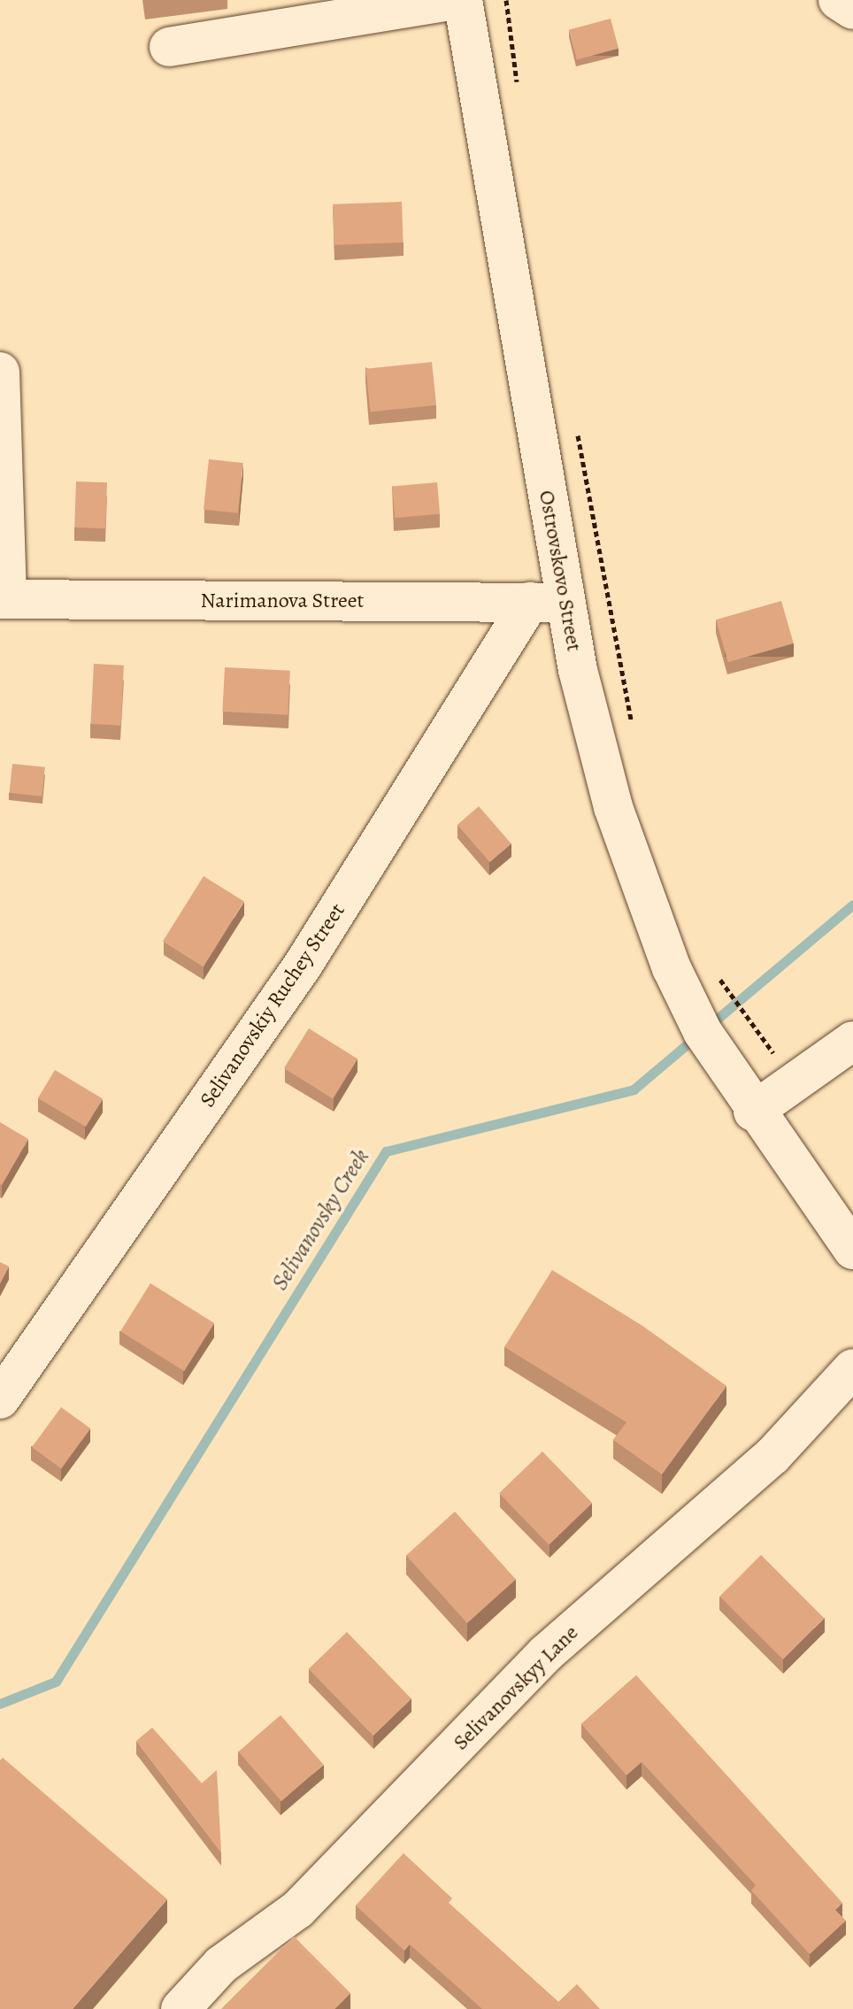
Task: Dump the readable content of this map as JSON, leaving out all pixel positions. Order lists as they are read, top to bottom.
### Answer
{
  "streets": {
    "street": [
      "Ostrovskovo Street",
      "Narimanova Street",
      "Selivanovskiy Ruchey Street",
      "Selivanovskyy Lane"
    ]
  },
  "crossings": [
    ["Ostrovskovo Street", "Narimanova Street"],
    ["Ostrovskovo Street", "Selivanovskiy Ruchey Street"],
    ["Narimanova Street", "Selivanovskiy Ruchey Street"]
  ],
  "water": ["Selivanovsky Creek"]
}
